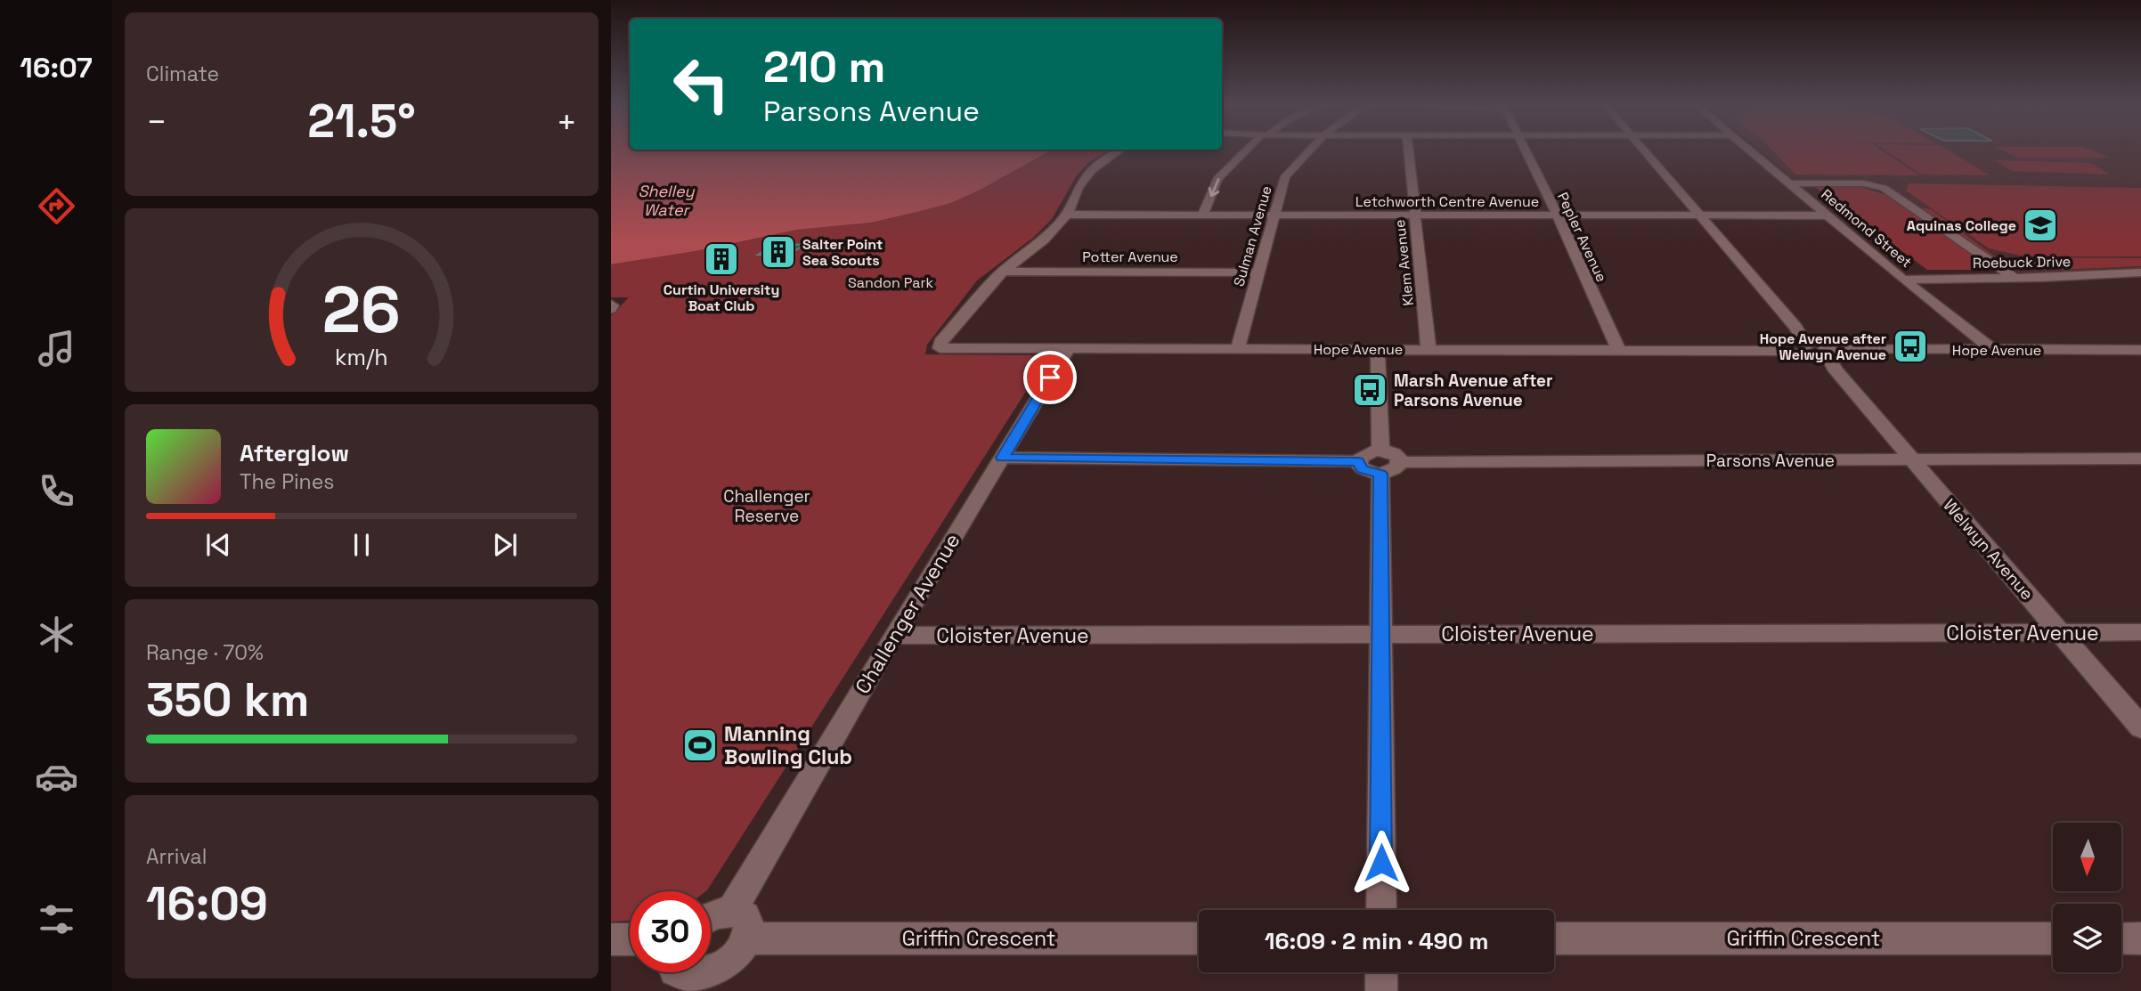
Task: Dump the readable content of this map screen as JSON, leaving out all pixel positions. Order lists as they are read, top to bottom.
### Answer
{
  "streets": {
    "street": [
      "Letchworth Centre Avenue",
      "Redmond Street",
      "Sulman Avenue",
      "Pepler Avenue",
      "Potter Avenue",
      "Roebuck Drive",
      "Klem Avenue",
      "Hope Avenue",
      "Parsons Avenue",
      "Welwyn Avenue",
      "Challenger Avenue",
      "Cloister Avenue",
      "Griffin Crescent"
    ]
  },
  "crossings": [
    ["Letchworth Centre Avenue", "Redmond Street"],
    ["Letchworth Centre Avenue", "Sulman Avenue"],
    ["Letchworth Centre Avenue", "Pepler Avenue"],
    ["Letchworth Centre Avenue", "Klem Avenue"],
    ["Letchworth Centre Avenue", "Welwyn Avenue"],
    ["Redmond Street", "Roebuck Drive"],
    ["Redmond Street", "Hope Avenue"],
    ["Sulman Avenue", "Potter Avenue"],
    ["Sulman Avenue", "Hope Avenue"],
    ["Pepler Avenue", "Hope Avenue"],
    ["Potter Avenue", "Hope Avenue"],
    ["Klem Avenue", "Hope Avenue"],
    ["Hope Avenue", "Welwyn Avenue"],
    ["Hope Avenue", "Challenger Avenue"],
    ["Parsons Avenue", "Welwyn Avenue"],
    ["Welwyn Avenue", "Cloister Avenue"],
    ["Challenger Avenue", "Cloister Avenue"]
  ],
  "water": ["Shelley Water"],
  "parks": ["Sandon Park", "Challenger Reserve"],
  "places": {
    "school or university": ["Aquinas College"],
    "building": ["Salter Point Sea Scouts", "Curtin University Boat Club"],
    "bus stop": ["Hope Avenue after Welwyn Avenue", "Marsh Avenue after Parsons Avenue"],
    "sports": ["Manning Bowling Club"]
  },
  "north": "bottom",
  "page": {
    "tabs": "16:07",
    "tile": [
      "Climate",
      ["Range · 70%", "350 km"],
      ["Arrival", "16:09"]
    ],
    "turn": ["210 m", "Parsons Avenue"],
    "heat": ["−", "21.5°", "+"],
    "song": ["Afterglow", "The Pines"],
    "limit": "30",
    "trip": "16:09 · 2 min · 490 m",
    "gauge": ["26", "km/h"]
  }
}
